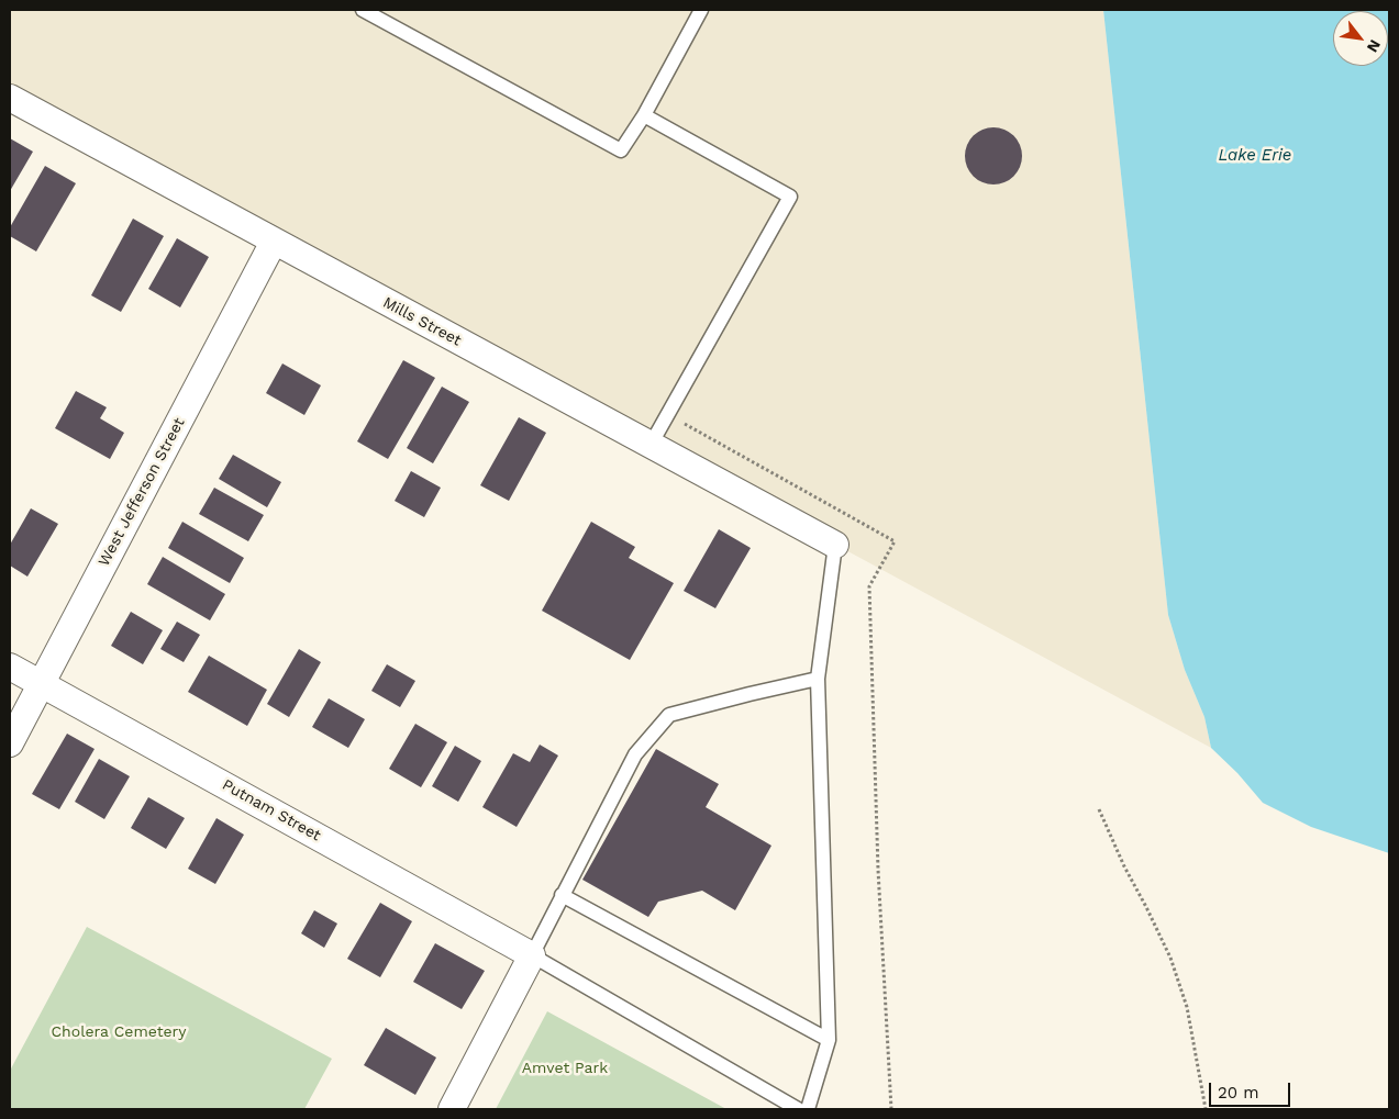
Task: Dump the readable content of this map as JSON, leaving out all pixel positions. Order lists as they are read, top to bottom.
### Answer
{
  "streets": {
    "street": ["Mills Street", "West Jefferson Street", "Putnam Street"]
  },
  "crossings": [
    ["Mills Street", "West Jefferson Street"],
    ["West Jefferson Street", "Putnam Street"]
  ],
  "water": ["Lake Erie"],
  "parks": ["Cholera Cemetery", "Amvet Park"],
  "scale_bar": "20 m",
  "north": "bottom right"
}
